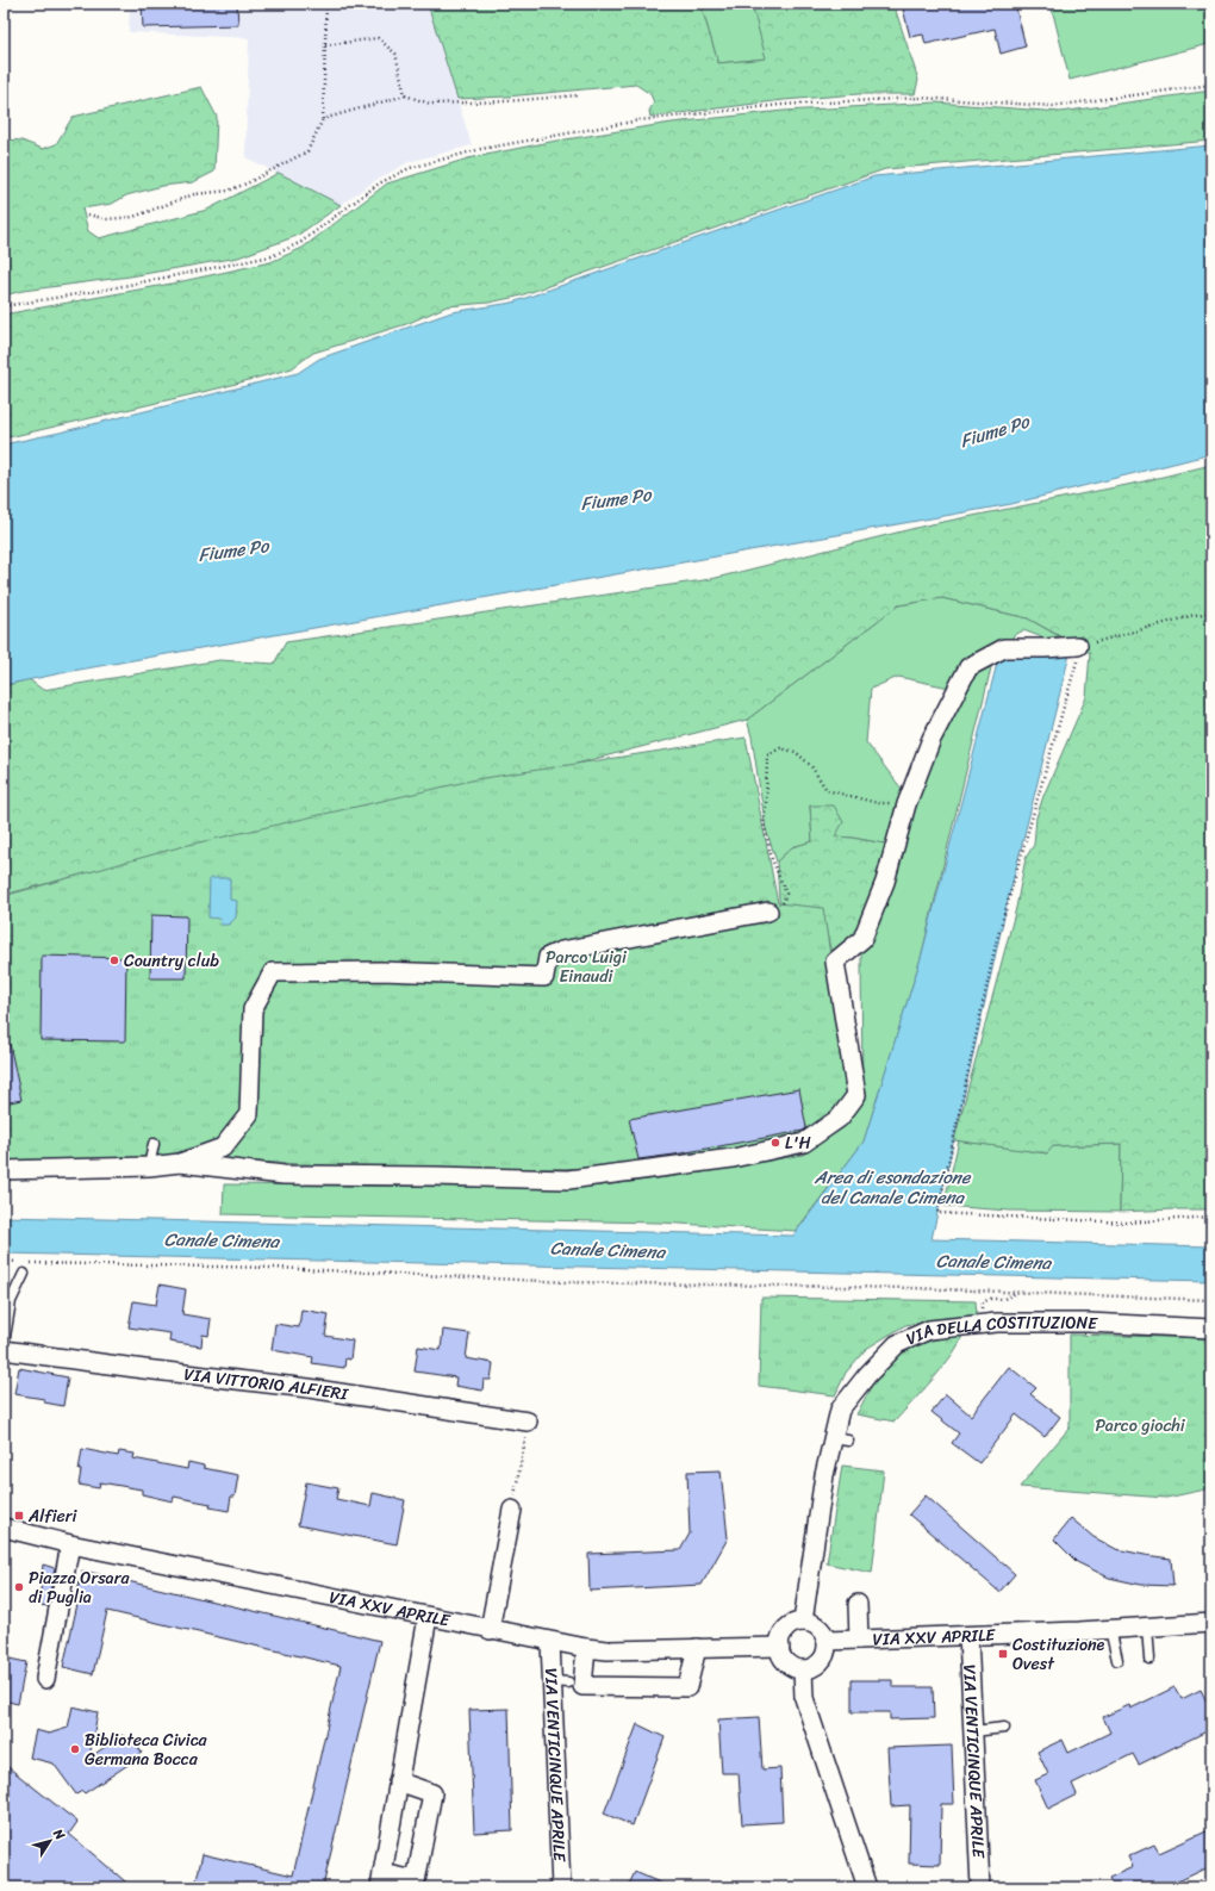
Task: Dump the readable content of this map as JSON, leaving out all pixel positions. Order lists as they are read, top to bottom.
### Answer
{
  "streets": {
    "street": [
      "VIA DELLA COSTITUZIONE",
      "VIA VITTORIO ALFIERI",
      "VIA XXV APRILE",
      "VIA VENTICINQUE APRILE"
    ]
  },
  "crossings": [
    ["VIA DELLA COSTITUZIONE", "VIA XXV APRILE"],
    ["VIA XXV APRILE", "VIA VENTICINQUE APRILE"]
  ],
  "water": ["Fiume Po", "Area di esondazione del Canale Cimena", "Canale Cimena"],
  "parks": ["Parco Luigi Einaudi", "Parco giochi"],
  "places": {
    "other": [
      "Country club",
      "L'H",
      "Piazza Orsara di Puglia",
      "Biblioteca Civica Germana Bocca"
    ],
    "transit": ["Alfieri", "Costituzione Ovest"]
  },
  "north": "top right"
}
